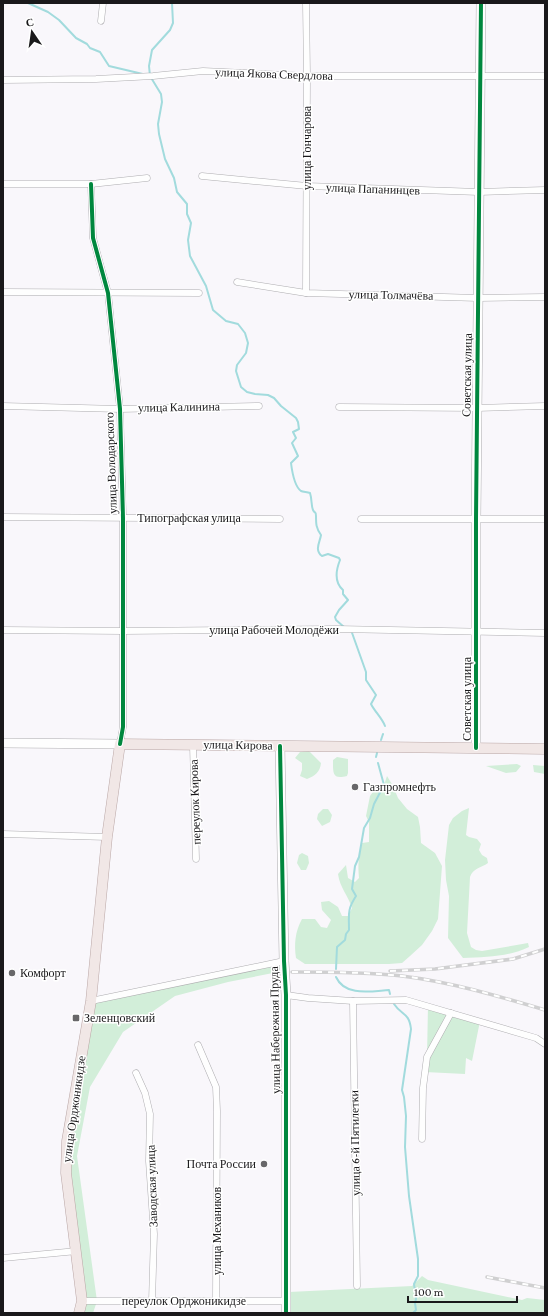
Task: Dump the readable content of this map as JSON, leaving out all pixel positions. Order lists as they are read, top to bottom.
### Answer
{
  "streets": {
    "main road": ["улица Кирова", "улица Орджоникидзе"],
    "street": [
      "улица Якова Свердлова",
      "улица Гончарова",
      "улица Папанинцев",
      "улица Толмачёва",
      "Советская улица",
      "улица Калинина",
      "улица Володарского",
      "Типографская улица",
      "улица Рабочей Молодёжи",
      "переулок Кирова",
      "улица Набережная Пруда",
      "улица 6-й Пятилетки",
      "Заводская улица",
      "улица Механиков",
      "переулок Орджоникидзе"
    ]
  },
  "crossings": [
    ["улица Якова Свердлова", "улица Гончарова"],
    ["улица Якова Свердлова", "Советская улица"],
    ["улица Гончарова", "улица Папанинцев"],
    ["улица Гончарова", "улица Толмачёва"],
    ["улица Папанинцев", "Советская улица"],
    ["улица Толмачёва", "Советская улица"],
    ["Советская улица", "улица Рабочей Молодёжи"],
    ["Советская улица", "улица Кирова"],
    ["улица Калинина", "улица Володарского"],
    ["улица Володарского", "Типографская улица"],
    ["улица Володарского", "улица Рабочей Молодёжи"],
    ["улица Володарского", "улица Кирова"],
    ["улица Володарского", "улица Орджоникидзе"],
    ["улица Кирова", "переулок Кирова"],
    ["улица Кирова", "улица Набережная Пруда"],
    ["улица Кирова", "улица Орджоникидзе"],
    ["улица Набережная Пруда", "переулок Орджоникидзе"],
    ["улица Орджоникидзе", "переулок Орджоникидзе"],
    ["Заводская улица", "переулок Орджоникидзе"],
    ["улица Механиков", "переулок Орджоникидзе"]
  ],
  "places": {
    "other": ["Газпромнефть", "Комфорт", "Почта России"],
    "transit": ["Зеленцовский"]
  },
  "scale_bar": "100 m",
  "north": "top"
}
